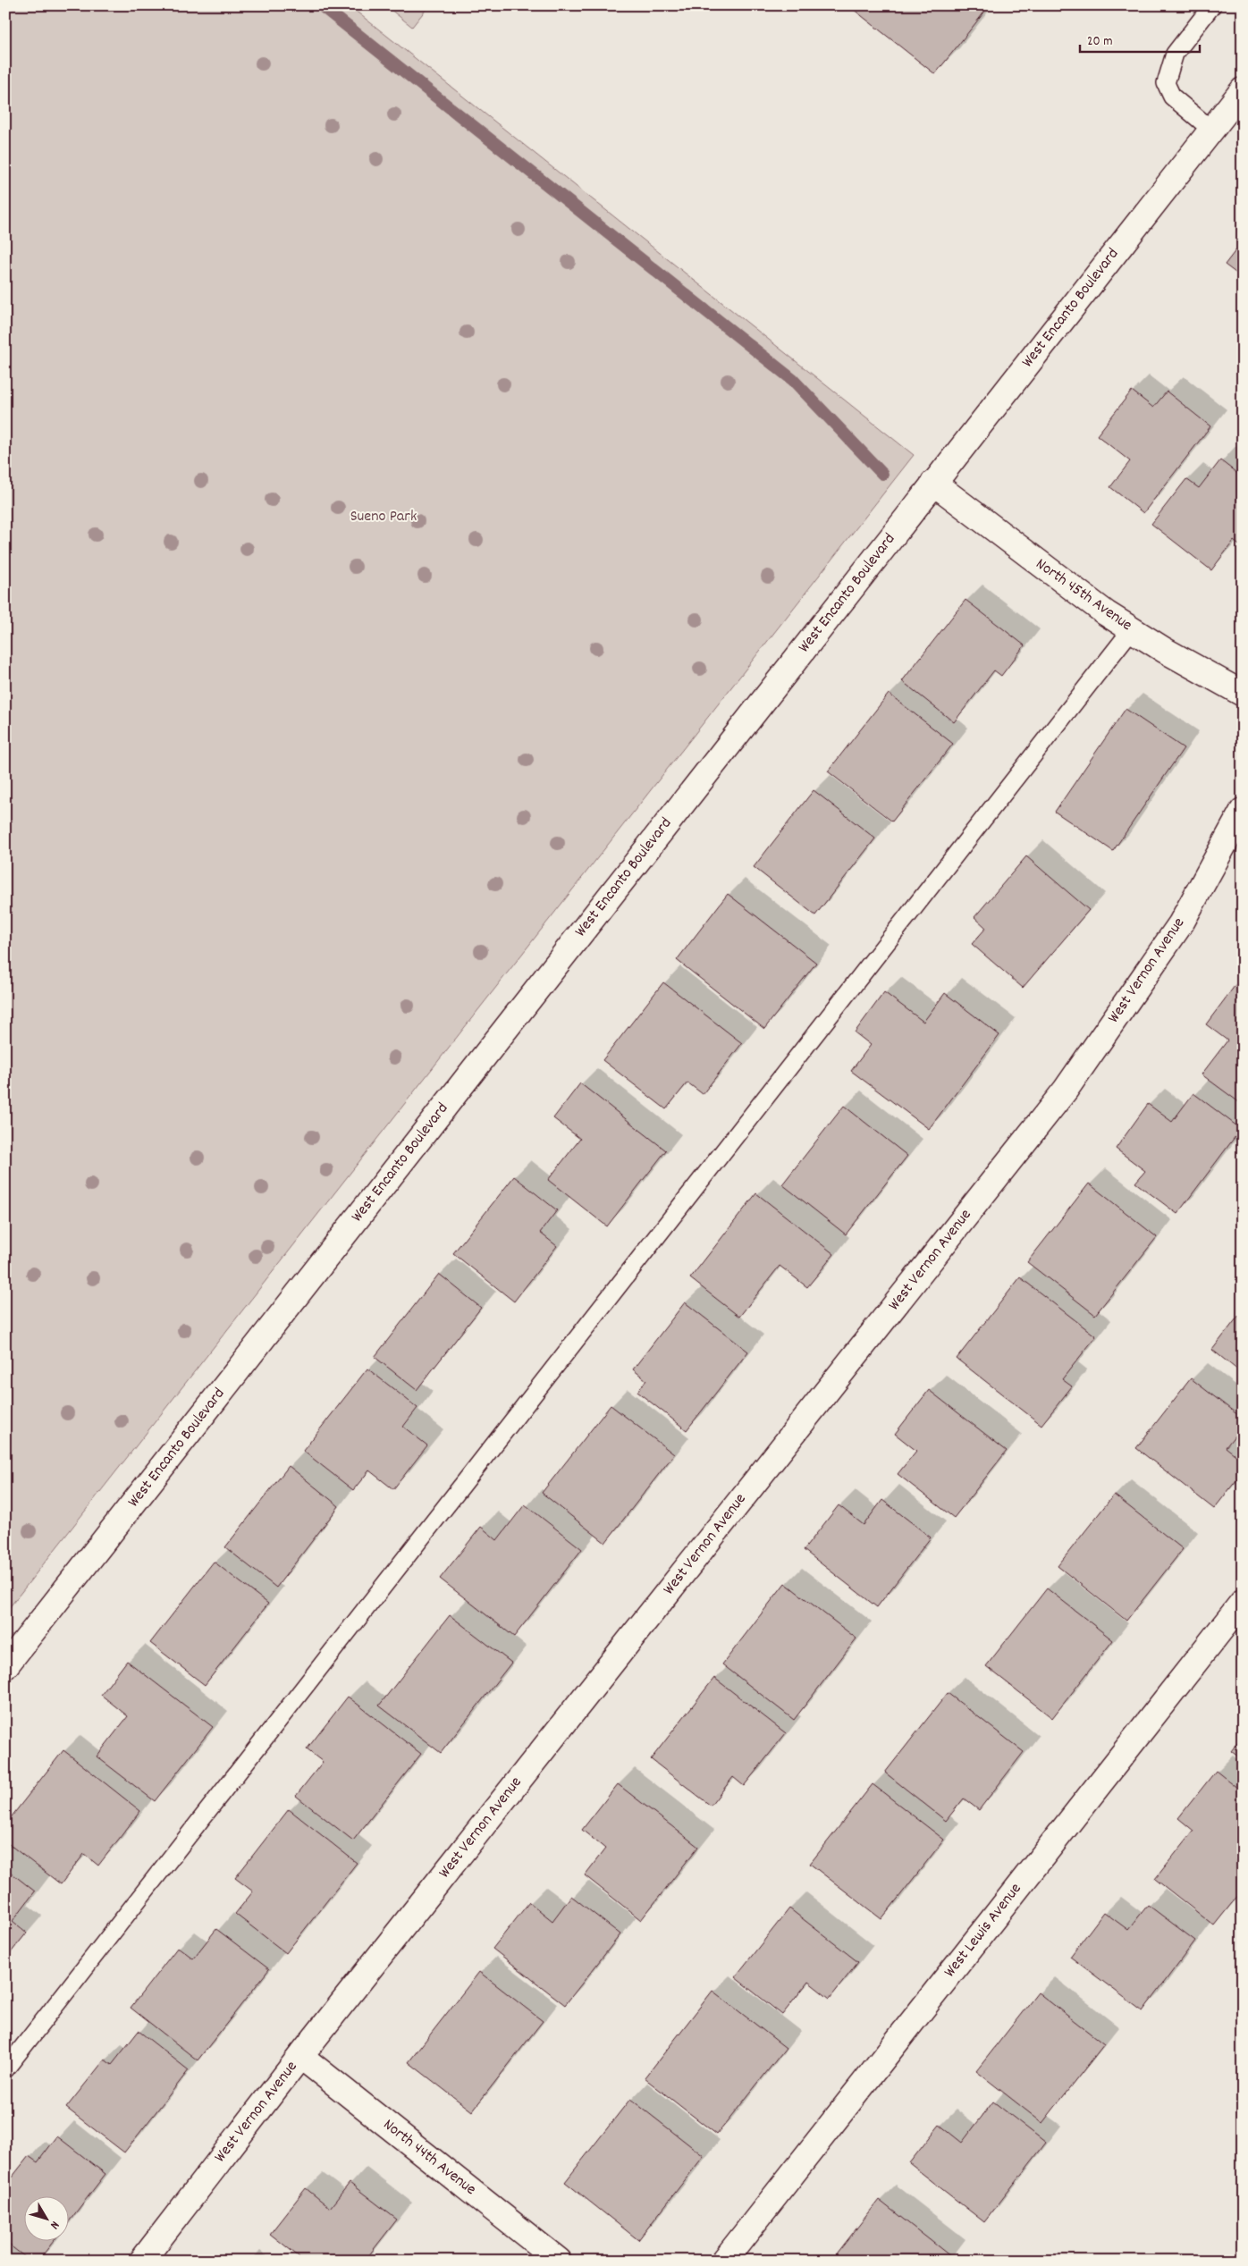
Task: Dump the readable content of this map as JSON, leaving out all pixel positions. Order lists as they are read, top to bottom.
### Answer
{
  "streets": {
    "street": [
      "West Encanto Boulevard",
      "North 45th Avenue",
      "West Vernon Avenue",
      "West Lewis Avenue",
      "North 44th Avenue"
    ]
  },
  "crossings": [
    ["West Encanto Boulevard", "North 45th Avenue"],
    ["West Vernon Avenue", "North 44th Avenue"]
  ],
  "parks": ["Sueno Park"],
  "scale_bar": "20 m",
  "north": "bottom right"
}
